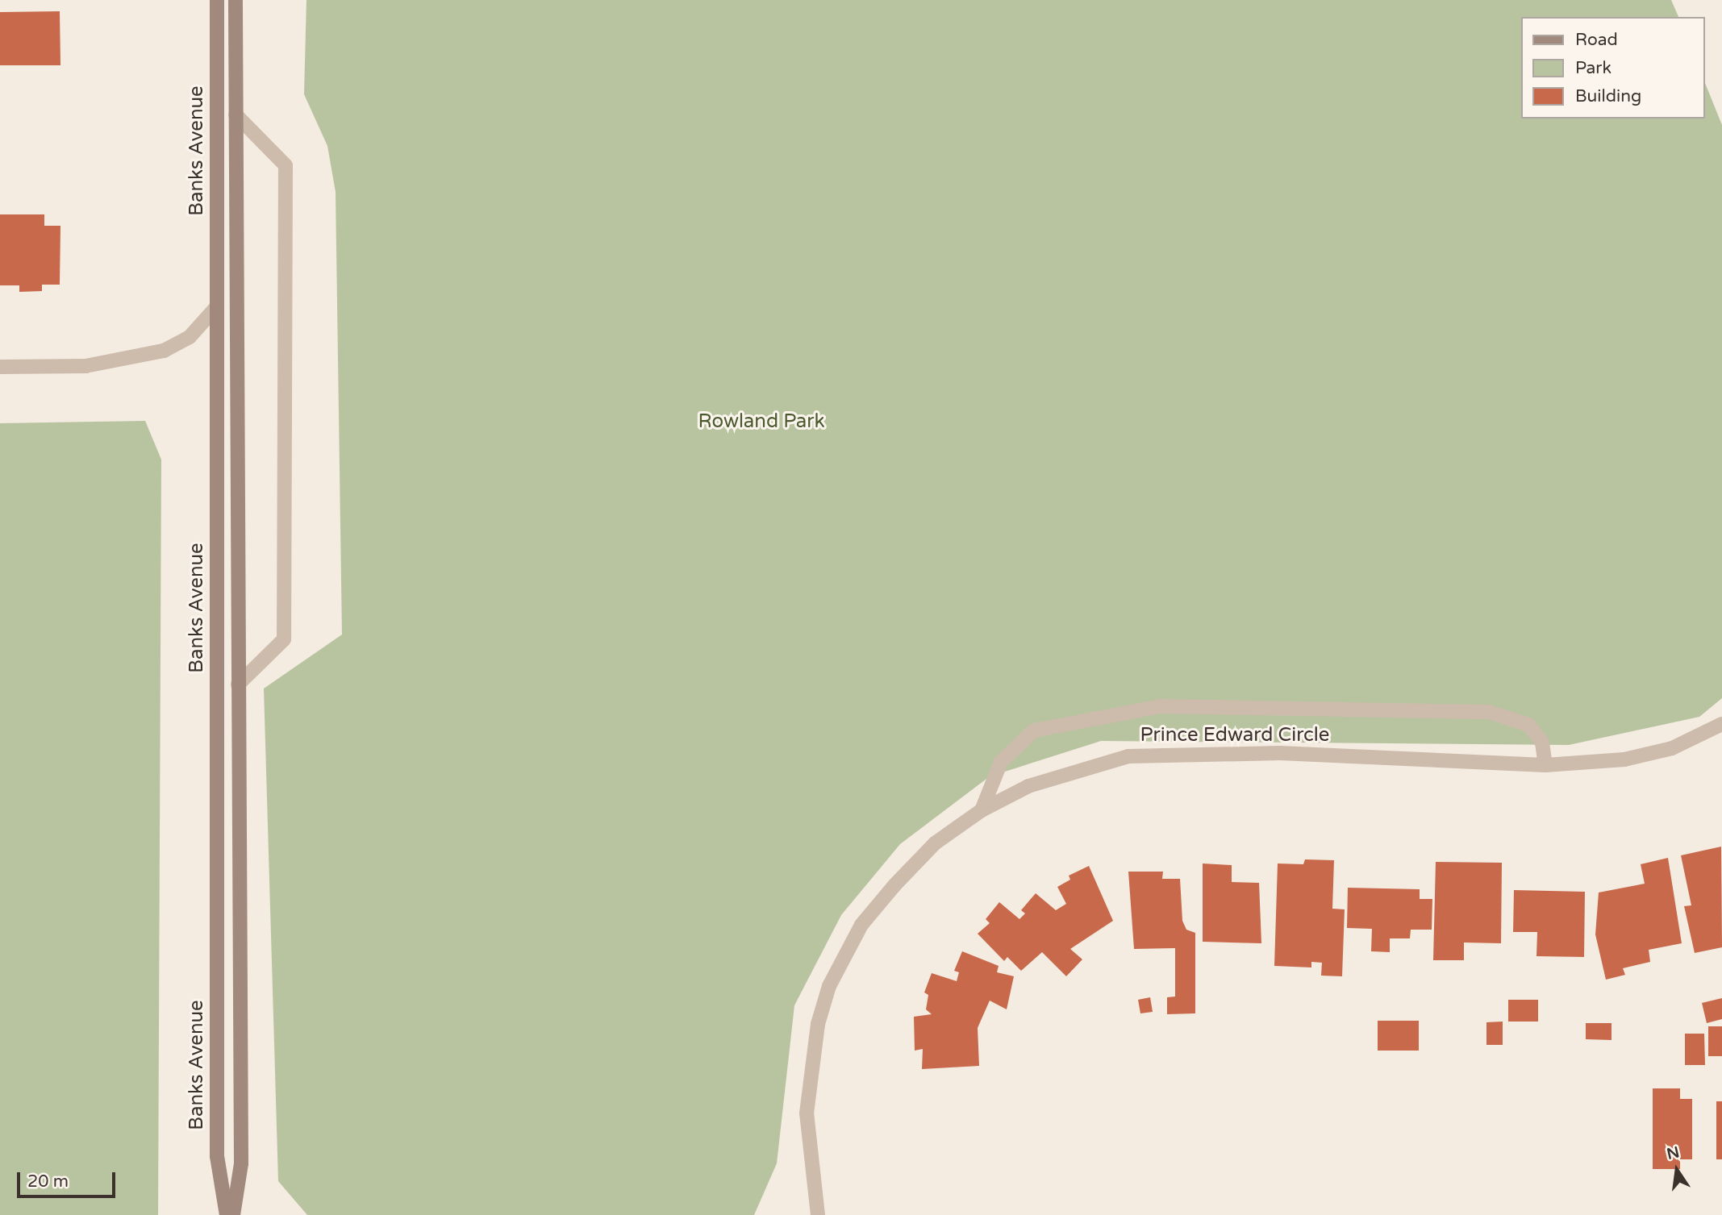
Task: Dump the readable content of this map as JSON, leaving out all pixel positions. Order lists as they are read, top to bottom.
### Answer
{
  "streets": {
    "street": ["Banks Avenue", "Prince Edward Circle"]
  },
  "parks": ["Rowland Park"],
  "legend": ["Road", "Park", "Building"],
  "scale_bar": "20 m",
  "north": "top"
}
